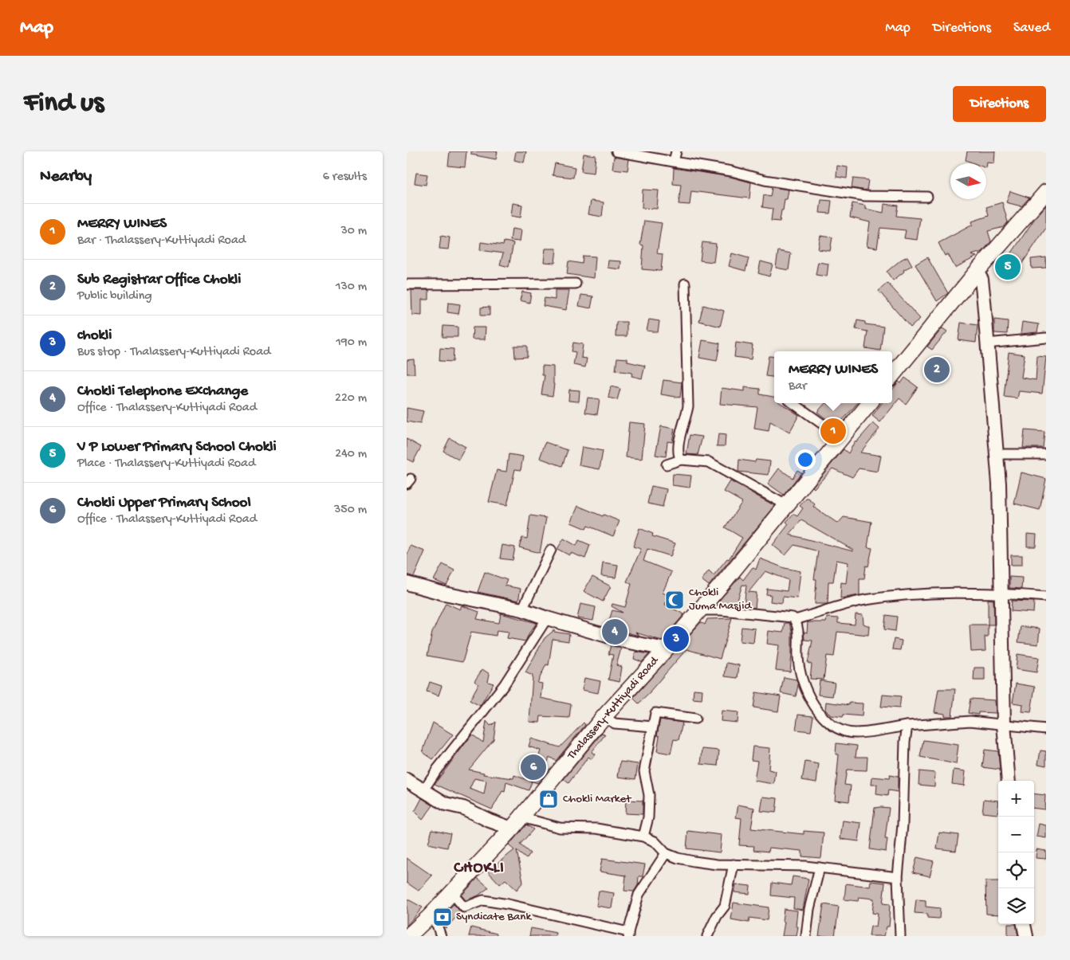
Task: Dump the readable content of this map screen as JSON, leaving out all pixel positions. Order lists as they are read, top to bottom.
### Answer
{
  "streets": {
    "main road": ["Thalassery-Kuttiyadi Road"]
  },
  "districts": ["CHOKLI"],
  "places": {
    "mosque": ["Chokli Juma Masjid"],
    "shop": ["Chokli Market"],
    "bank": ["Syndicate Bank"]
  },
  "north": "right",
  "page": {
    "header": "Map",
    "nav": ["Map", "Directions", "Saved"],
    "buttons": "Directions",
    "title": "Find us",
    "heading": ["Nearby", "6 results"],
    "list": [
      {
        "mark": "1",
        "name": "MERRY WINES",
        "note": "Bar · Thalassery-Kuttiyadi Road",
        "value": "30 m"
      },
      {
        "mark": "2",
        "name": "Sub Registrar Office Chokli",
        "note": "Public building",
        "value": "130 m"
      },
      {
        "mark": "3",
        "name": "chokli",
        "note": "Bus stop · Thalassery-Kuttiyadi Road",
        "value": "190 m"
      },
      {
        "mark": "4",
        "name": "Chokli Telephone Exchange",
        "note": "Office · Thalassery-Kuttiyadi Road",
        "value": "220 m"
      },
      {
        "mark": "5",
        "name": "V P Lower Primary School Chokli",
        "note": "Place · Thalassery-Kuttiyadi Road",
        "value": "240 m"
      },
      {
        "mark": "6",
        "name": "Chokli Upper Primary School",
        "note": "Office · Thalassery-Kuttiyadi Road",
        "value": "350 m"
      }
    ],
    "pins": [
      "5",
      "2",
      "1",
      "4",
      "3",
      "6"
    ],
    "popup": ["MERRY WINES", "Bar"],
    "map_buttons": ["+", "−"]
  }
}
